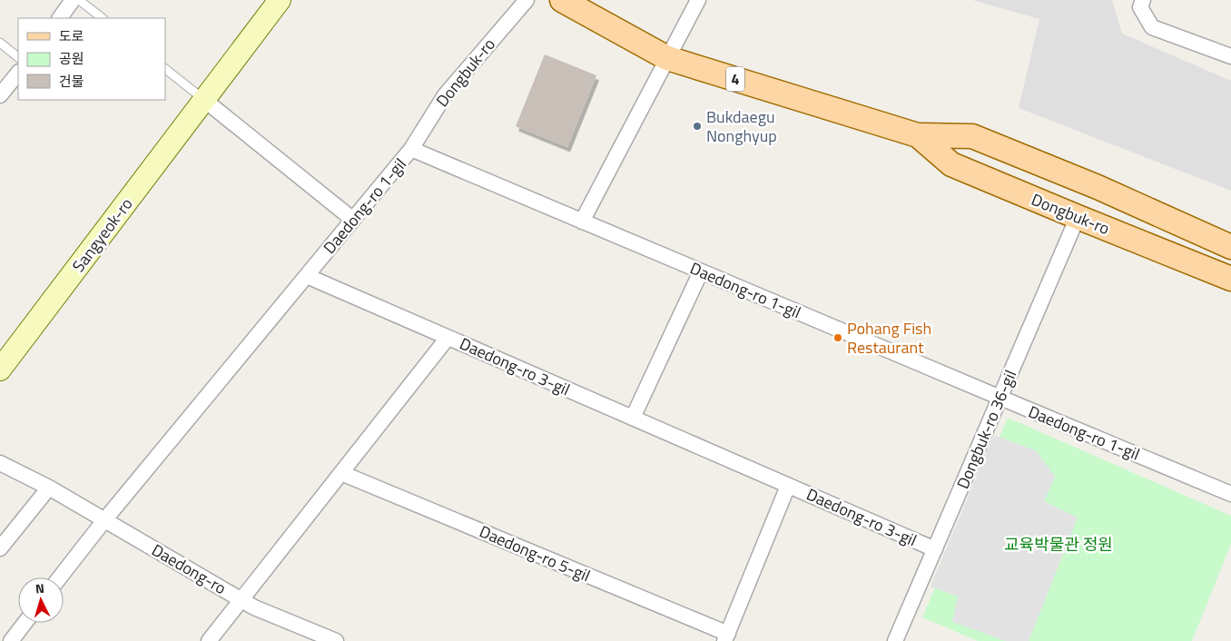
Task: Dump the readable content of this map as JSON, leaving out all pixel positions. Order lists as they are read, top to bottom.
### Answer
{
  "streets": {
    "main road": ["Dongbuk-ro", "4"],
    "street": [
      "Daedong-ro 1-gil",
      "Sangyeok-ro",
      "Daedong-ro 3-gil",
      "Dongbuk-ro 36-gil",
      "Daedong-ro 5-gil",
      "Daedong-ro"
    ]
  },
  "crossings": [
    ["Dongbuk-ro", "Daedong-ro 1-gil"],
    ["Dongbuk-ro", "Dongbuk-ro 36-gil"],
    ["Daedong-ro 1-gil", "Dongbuk-ro 36-gil"],
    ["Daedong-ro 1-gil", "Daedong-ro"],
    ["Daedong-ro 3-gil", "Dongbuk-ro 36-gil"],
    ["Daedong-ro 3-gil", "Daedong-ro 5-gil"],
    ["Daedong-ro 3-gil", "Daedong-ro"]
  ],
  "parks": ["교육박물관 정원"],
  "places": ["Bukdaegu Nonghyup", "Pohang Fish Restaurant"],
  "legend": ["도로", "공원", "건물"],
  "north": "top"
}
